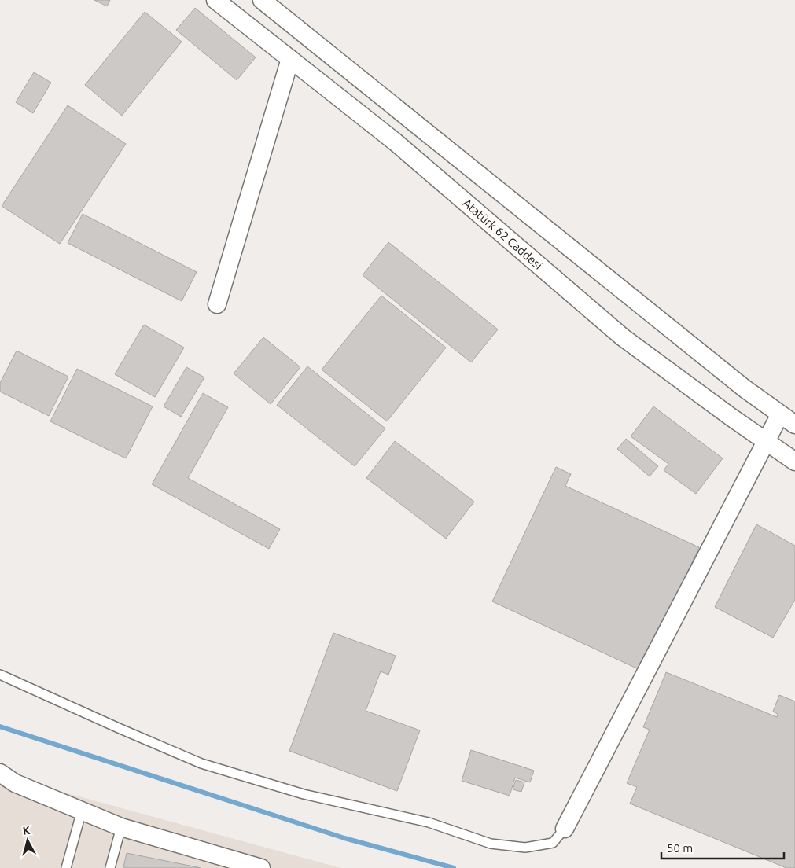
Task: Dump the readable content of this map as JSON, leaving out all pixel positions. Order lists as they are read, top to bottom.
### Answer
{
  "streets": {
    "street": ["Atatürk 62 Caddesi"]
  },
  "scale_bar": "50 m",
  "north": "top"
}
